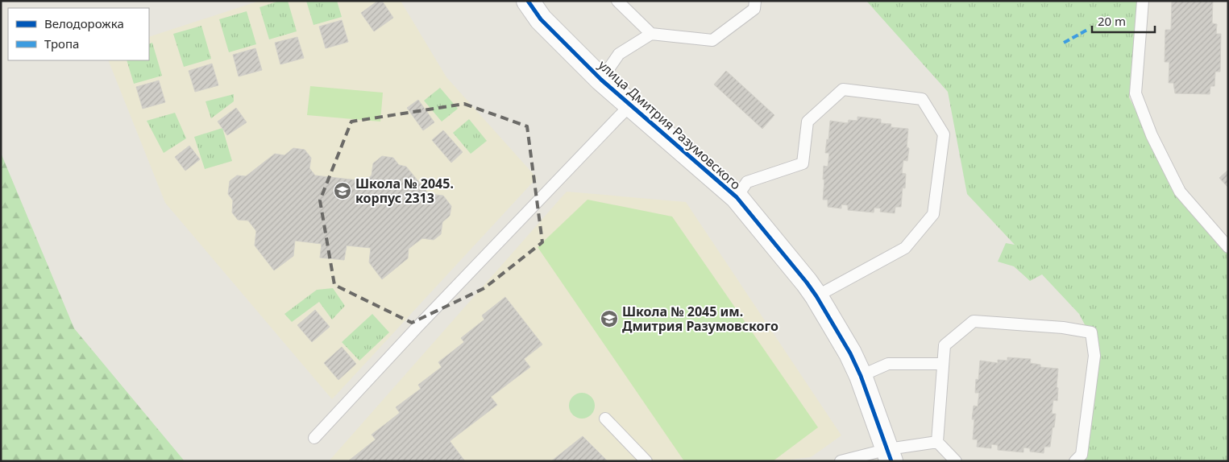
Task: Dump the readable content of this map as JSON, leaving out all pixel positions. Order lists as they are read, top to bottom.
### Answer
{
  "streets": {
    "street": ["улица Дмитрия Разумовского"]
  },
  "places": {
    "school or university": ["Школа № 2045. корпус 2313", "Школа № 2045 им. Дмитрия Разумовского"]
  },
  "legend": ["Велодорожка", "Тропа"],
  "scale_bar": "20 m"
}
